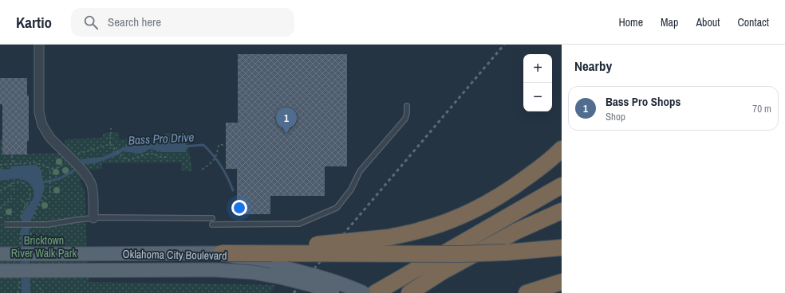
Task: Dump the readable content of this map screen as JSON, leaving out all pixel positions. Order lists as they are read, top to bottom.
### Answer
{
  "streets": {
    "main road": ["Oklahoma City Boulevard"]
  },
  "water": ["Bass Pro Drive"],
  "parks": ["Bricktown River Walk Park"],
  "page": {
    "header": "Kartio",
    "search": "Search here",
    "nav": [
      "Home",
      "Map",
      "About",
      "Contact"
    ],
    "heading": "Nearby",
    "map_buttons": ["+", "−"],
    "list": [
      {
        "mark": "1",
        "name": "Bass Pro Shops",
        "note": "Shop",
        "value": "70 m"
      }
    ],
    "pins": "1"
  }
}
